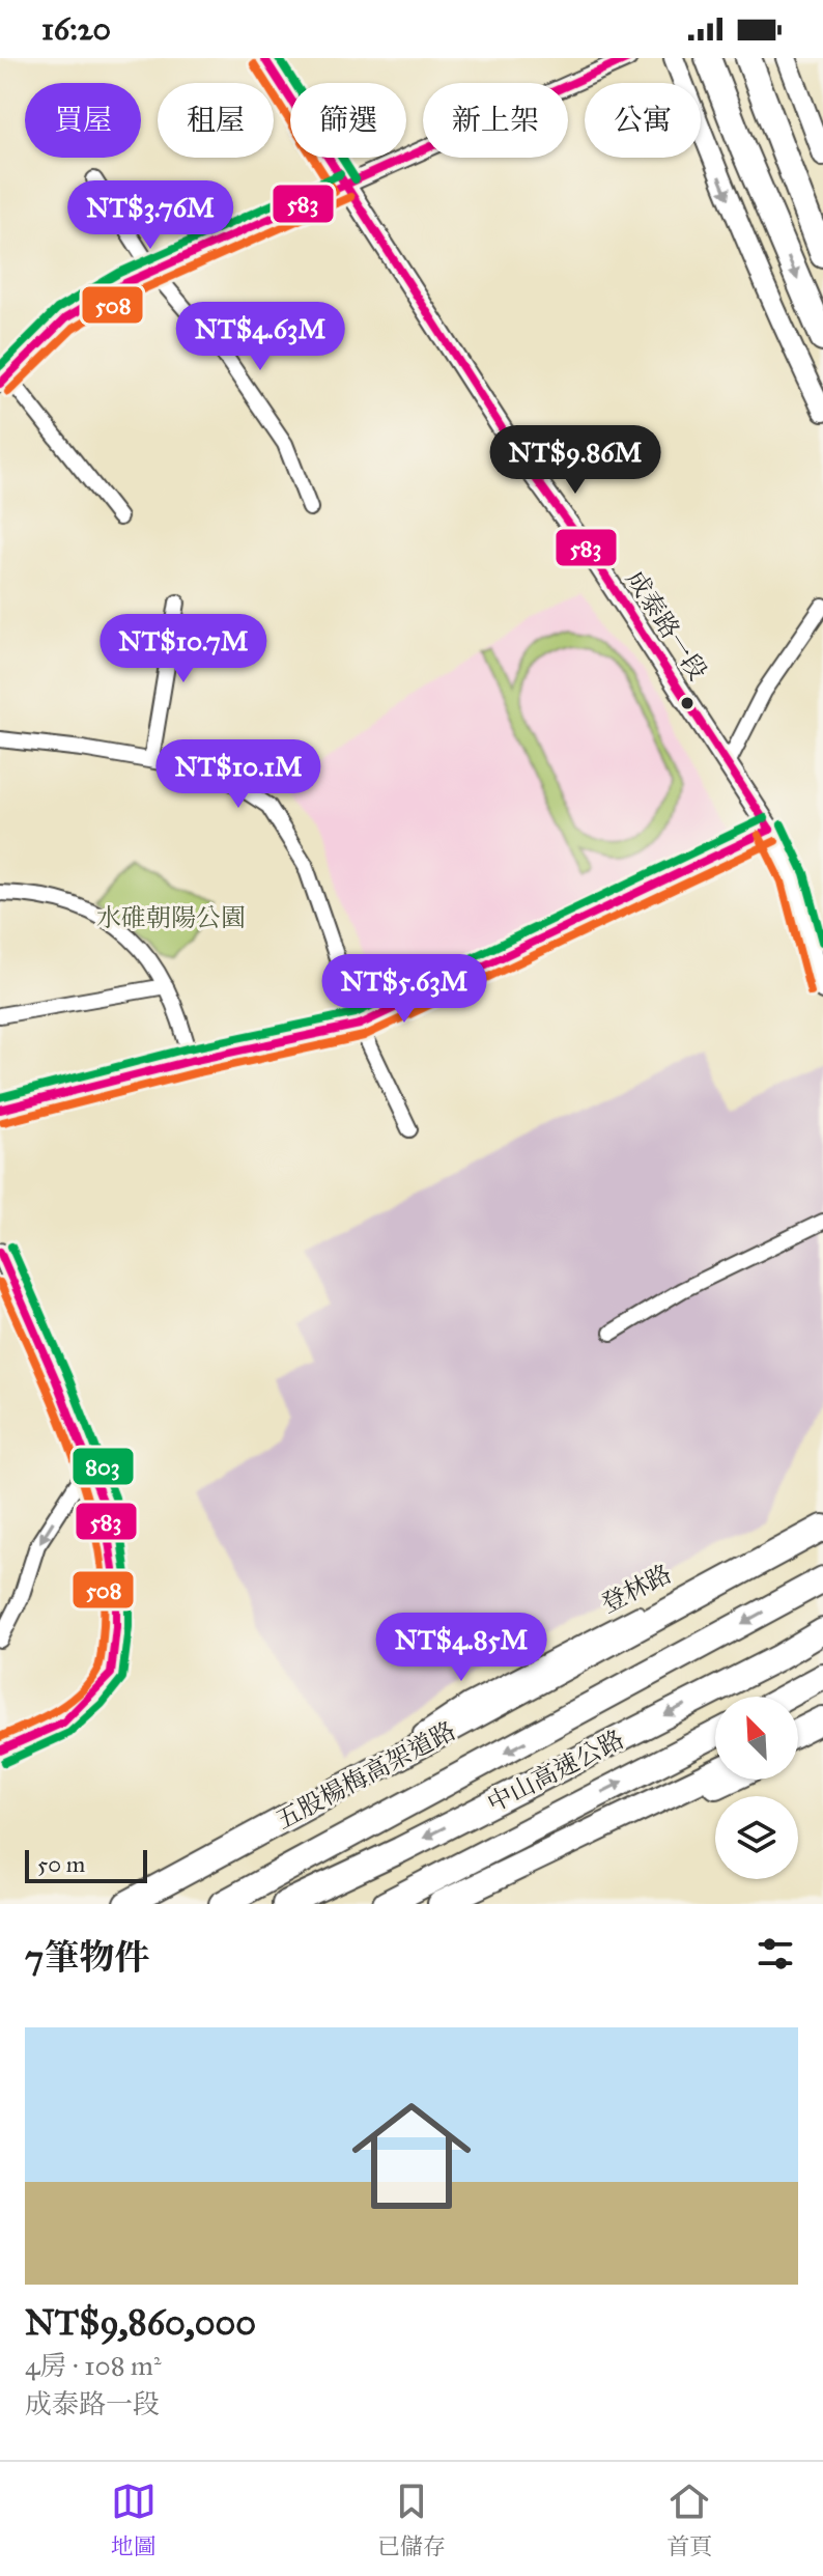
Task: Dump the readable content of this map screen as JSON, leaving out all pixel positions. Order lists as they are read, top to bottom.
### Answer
{
  "streets": {
    "highway": ["中山高速公路", "五股楊梅高架道路"],
    "main road": ["成泰路一段"],
    "street": ["登林路"]
  },
  "crossings": [
    ["登林路", "五股楊梅高架道路"]
  ],
  "parks": ["水碓朝陽公園"],
  "lines": ["transit line 583", "transit line 803", "transit line 508"],
  "scale_bar": "50 m",
  "north": "top left",
  "page": {
    "status": "16:20",
    "chip": [
      "買屋",
      "租屋",
      "篩選",
      "新上架",
      "公寓"
    ],
    "price": [
      "NT$3.76M",
      "NT$4.63M",
      "NT$9.86M",
      "NT$10.7M",
      "NT$10.1M",
      "NT$5.63M",
      "NT$4.85M"
    ],
    "scale": "50 m",
    "heading": "7筆物件",
    "list": [
      {
        "name": "NT$9,860,000",
        "note": "4房 · 108 m² · 成泰路一段"
      }
    ],
    "tabs": ["地圖", "已儲存", "首頁"]
  }
}
